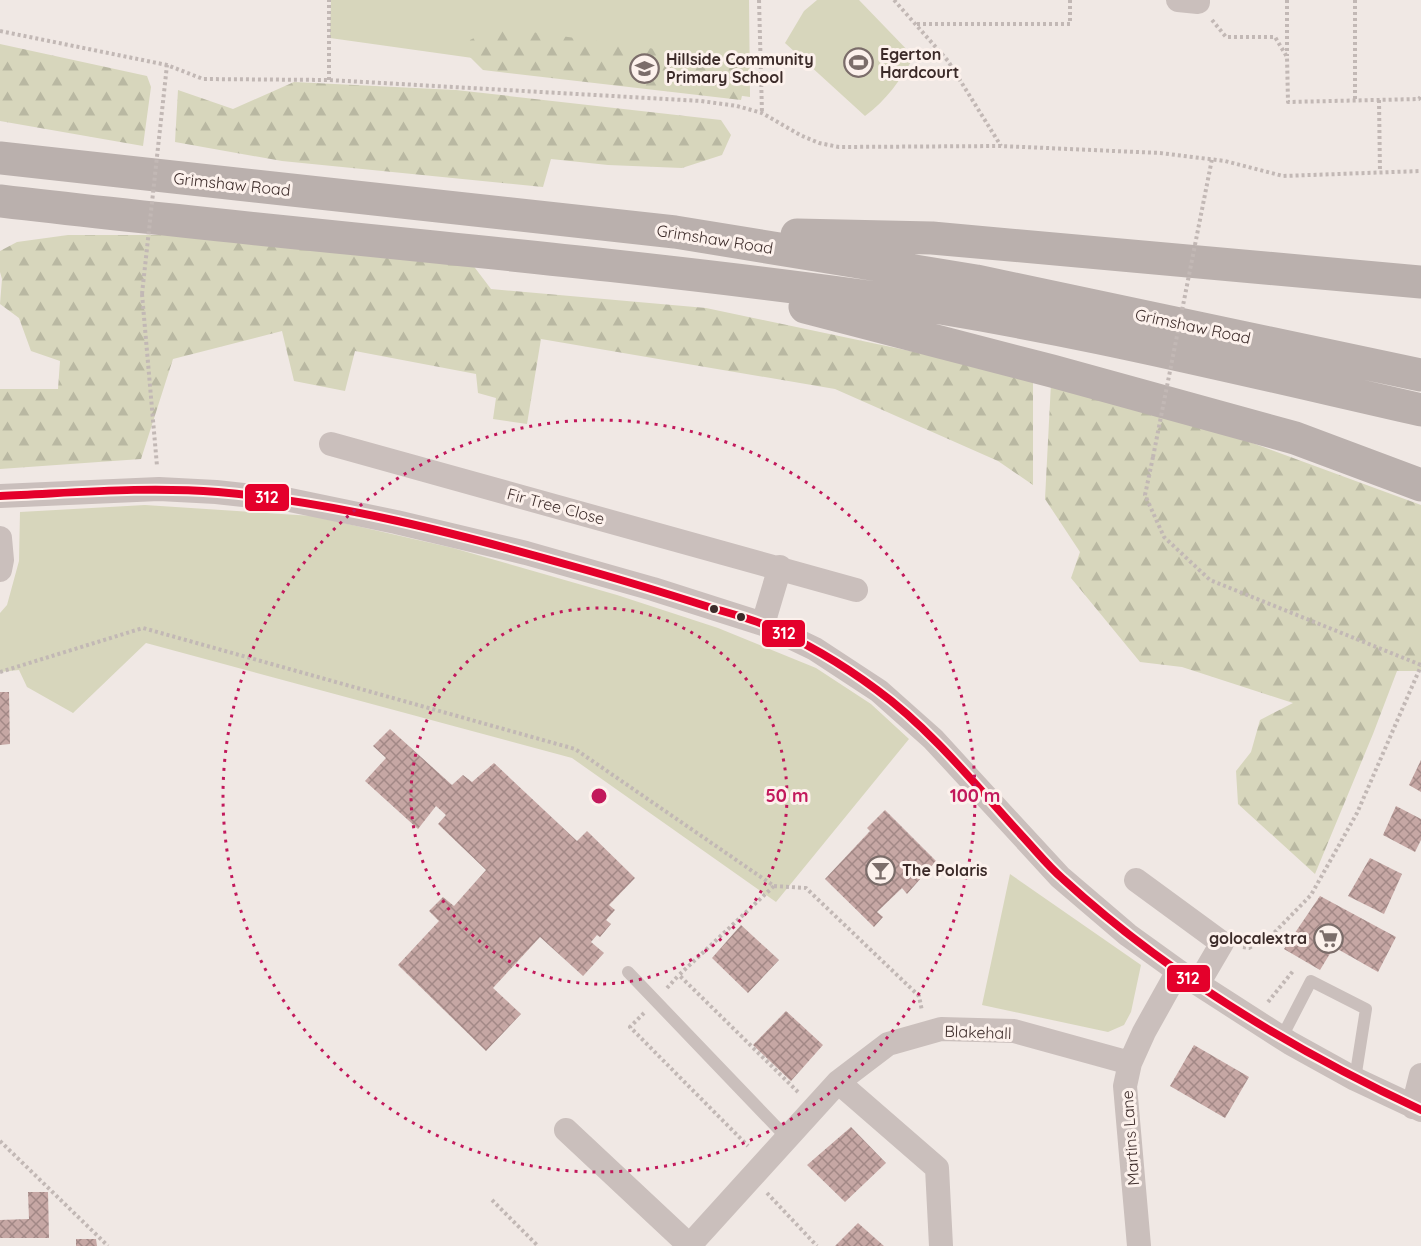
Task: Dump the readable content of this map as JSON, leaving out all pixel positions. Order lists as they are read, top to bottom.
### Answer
{
  "streets": {
    "main road": ["Grimshaw Road"],
    "street": ["Fir Tree Close", "Blakehall", "Martins Lane"]
  },
  "crossings": [
    ["Blakehall", "Martins Lane"]
  ],
  "places": {
    "sports": ["Egerton Hardcourt"],
    "school or university": ["Hillside Community Primary School"],
    "bar": ["The Polaris"],
    "supermarket": ["golocalextra"]
  },
  "lines": ["transit line 312"],
  "rings": ["50 m", "100 m"]
}
